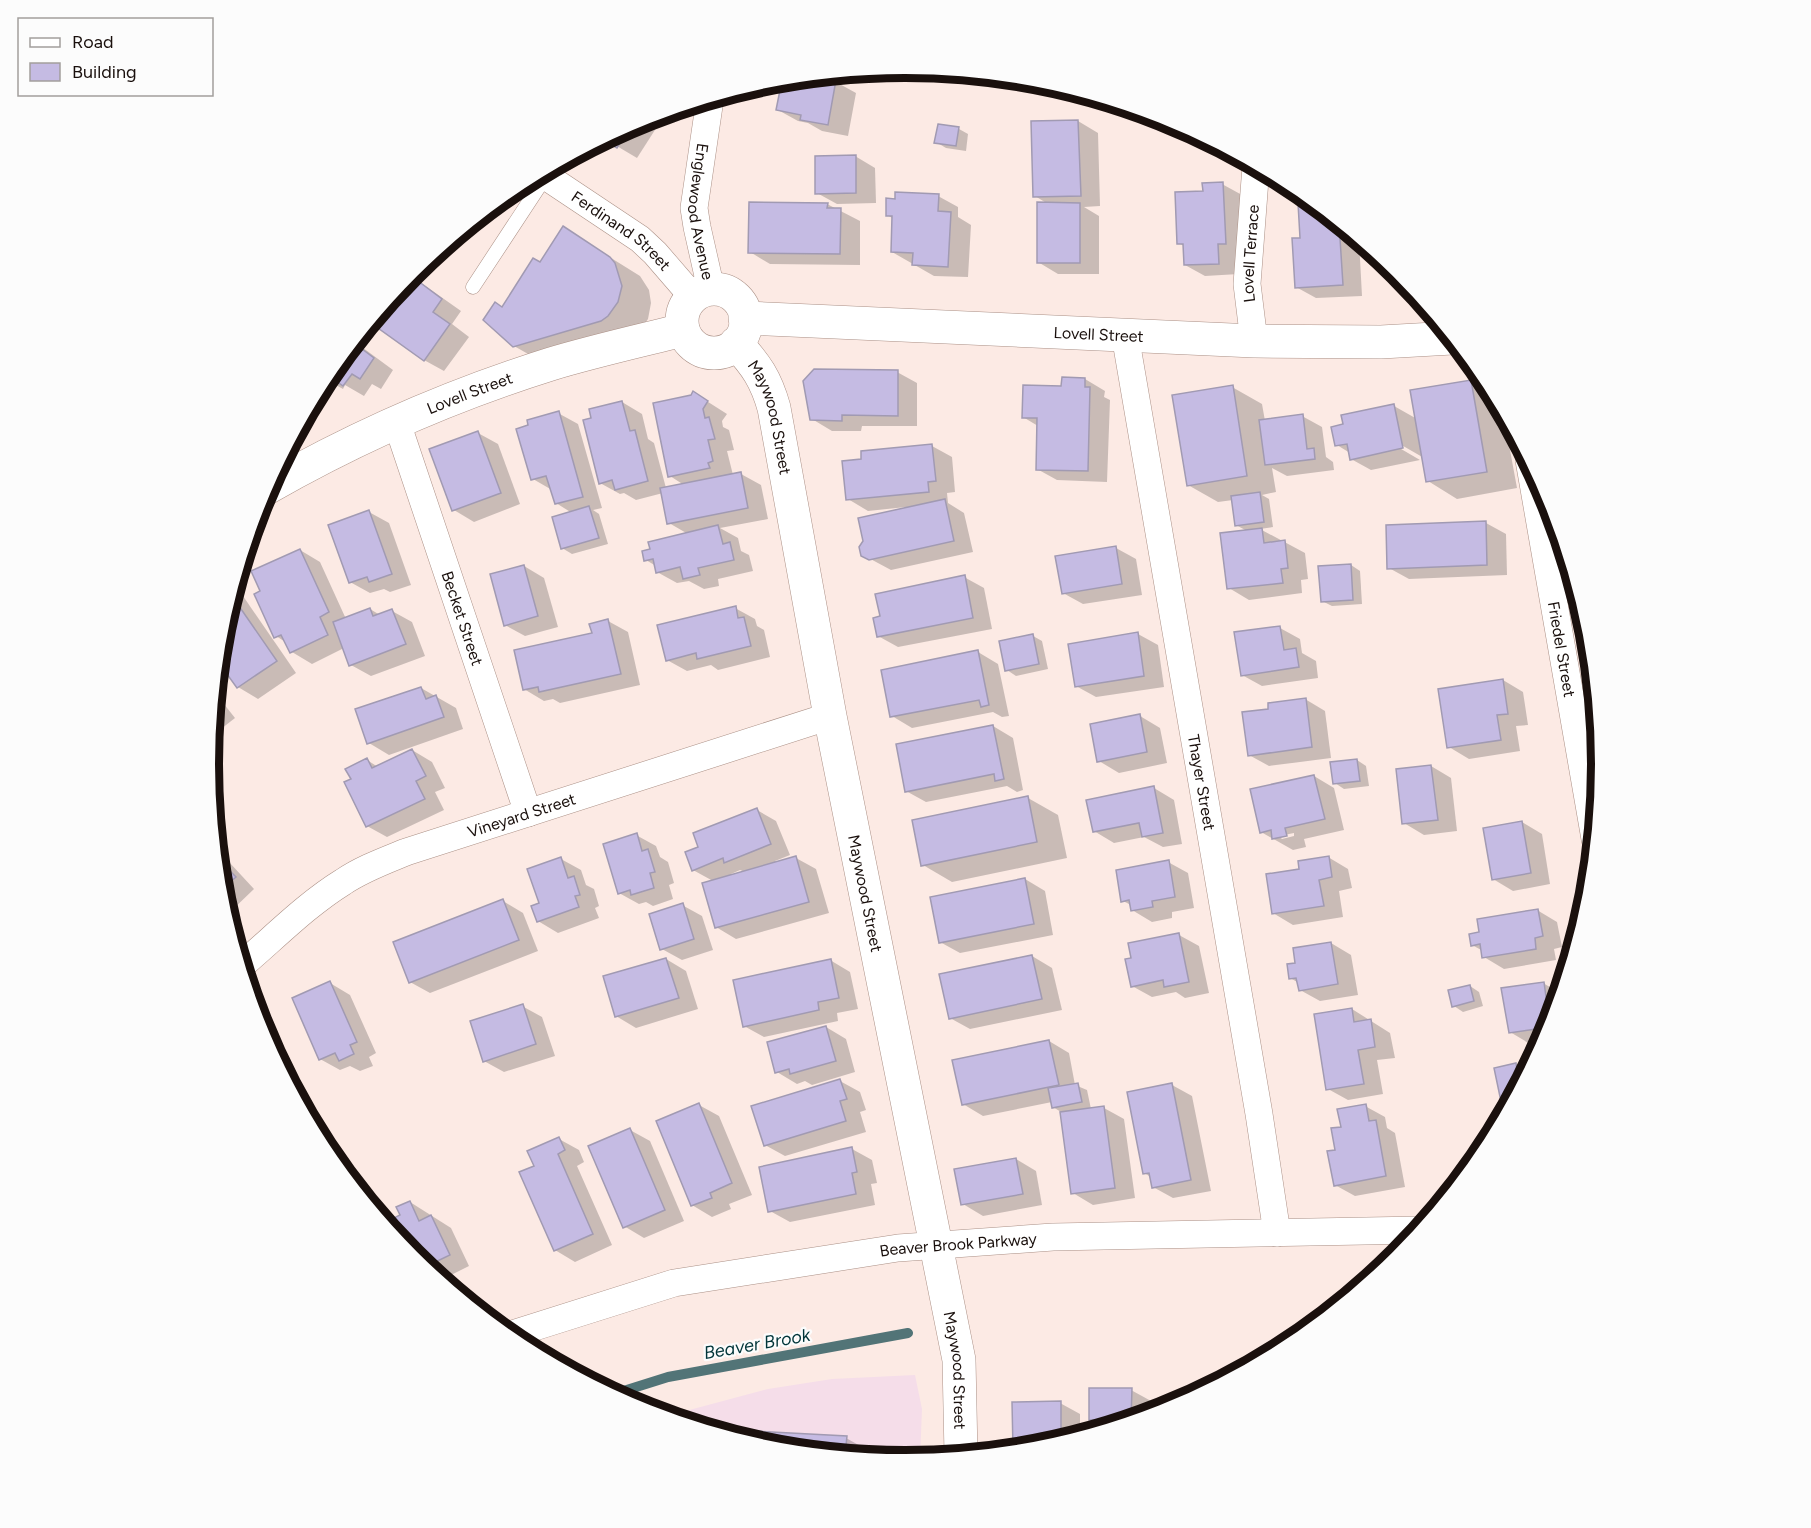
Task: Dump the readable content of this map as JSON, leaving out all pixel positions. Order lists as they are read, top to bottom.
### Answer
{
  "streets": {
    "street": [
      "Englewood Avenue",
      "Ferdinand Street",
      "Lovell Terrace",
      "Lovell Street",
      "Maywood Street",
      "Becket Street",
      "Friedel Street",
      "Thayer Street",
      "Vineyard Street",
      "Beaver Brook Parkway"
    ]
  },
  "crossings": [
    ["Englewood Avenue", "Ferdinand Street"],
    ["Englewood Avenue", "Lovell Street"],
    ["Englewood Avenue", "Maywood Street"],
    ["Ferdinand Street", "Lovell Street"],
    ["Ferdinand Street", "Maywood Street"],
    ["Lovell Terrace", "Lovell Street"],
    ["Lovell Street", "Maywood Street"],
    ["Lovell Street", "Becket Street"],
    ["Lovell Street", "Thayer Street"],
    ["Maywood Street", "Vineyard Street"],
    ["Maywood Street", "Beaver Brook Parkway"],
    ["Becket Street", "Vineyard Street"],
    ["Thayer Street", "Beaver Brook Parkway"]
  ],
  "water": ["Beaver Brook"],
  "legend": ["Road", "Building"]
}
